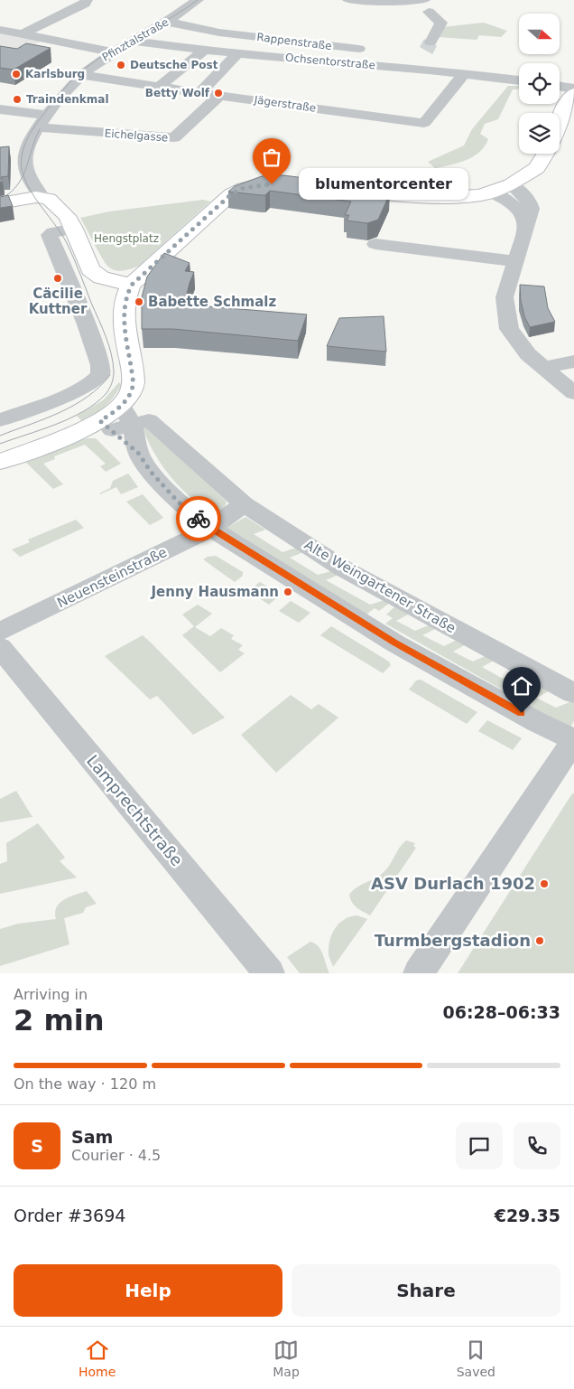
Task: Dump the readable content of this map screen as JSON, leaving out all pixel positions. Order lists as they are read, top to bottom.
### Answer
{
  "streets": {
    "main road": ["Pfinztalstraße"],
    "street": [
      "Rappenstraße",
      "Ochsentorstraße",
      "Jägerstraße",
      "Eichelgasse",
      "Neuensteinstraße",
      "Alte Weingartener Straße",
      "Lamprechtstraße"
    ]
  },
  "crossings": [
    ["Pfinztalstraße", "Rappenstraße"],
    ["Pfinztalstraße", "Ochsentorstraße"],
    ["Pfinztalstraße", "Jägerstraße"],
    ["Pfinztalstraße", "Eichelgasse"],
    ["Ochsentorstraße", "Jägerstraße"],
    ["Jägerstraße", "Eichelgasse"],
    ["Neuensteinstraße", "Alte Weingartener Straße"]
  ],
  "parks": ["Hengstplatz"],
  "places": [
    "Deutsche Post",
    "Karlsburg",
    "Betty Wolf",
    "Traindenkmal",
    "blumentorcenter",
    "Cäcilie Kuttner",
    "Babette Schmalz",
    "Jenny Hausmann",
    "ASV Durlach 1902",
    "Turmbergstadion"
  ],
  "north": "right",
  "page": {
    "bubble": "blumentorcenter",
    "heading": ["2 min", "Arriving in", "06:28–06:33"],
    "panel": [
      "Sam",
      "Courier · 4.5",
      "Order #3694",
      "€29.35"
    ],
    "bar": "On the way · 120 m",
    "round": "S",
    "buttons": ["Help", "Share"],
    "tabs": ["Home", "Map", "Saved"]
  }
}
